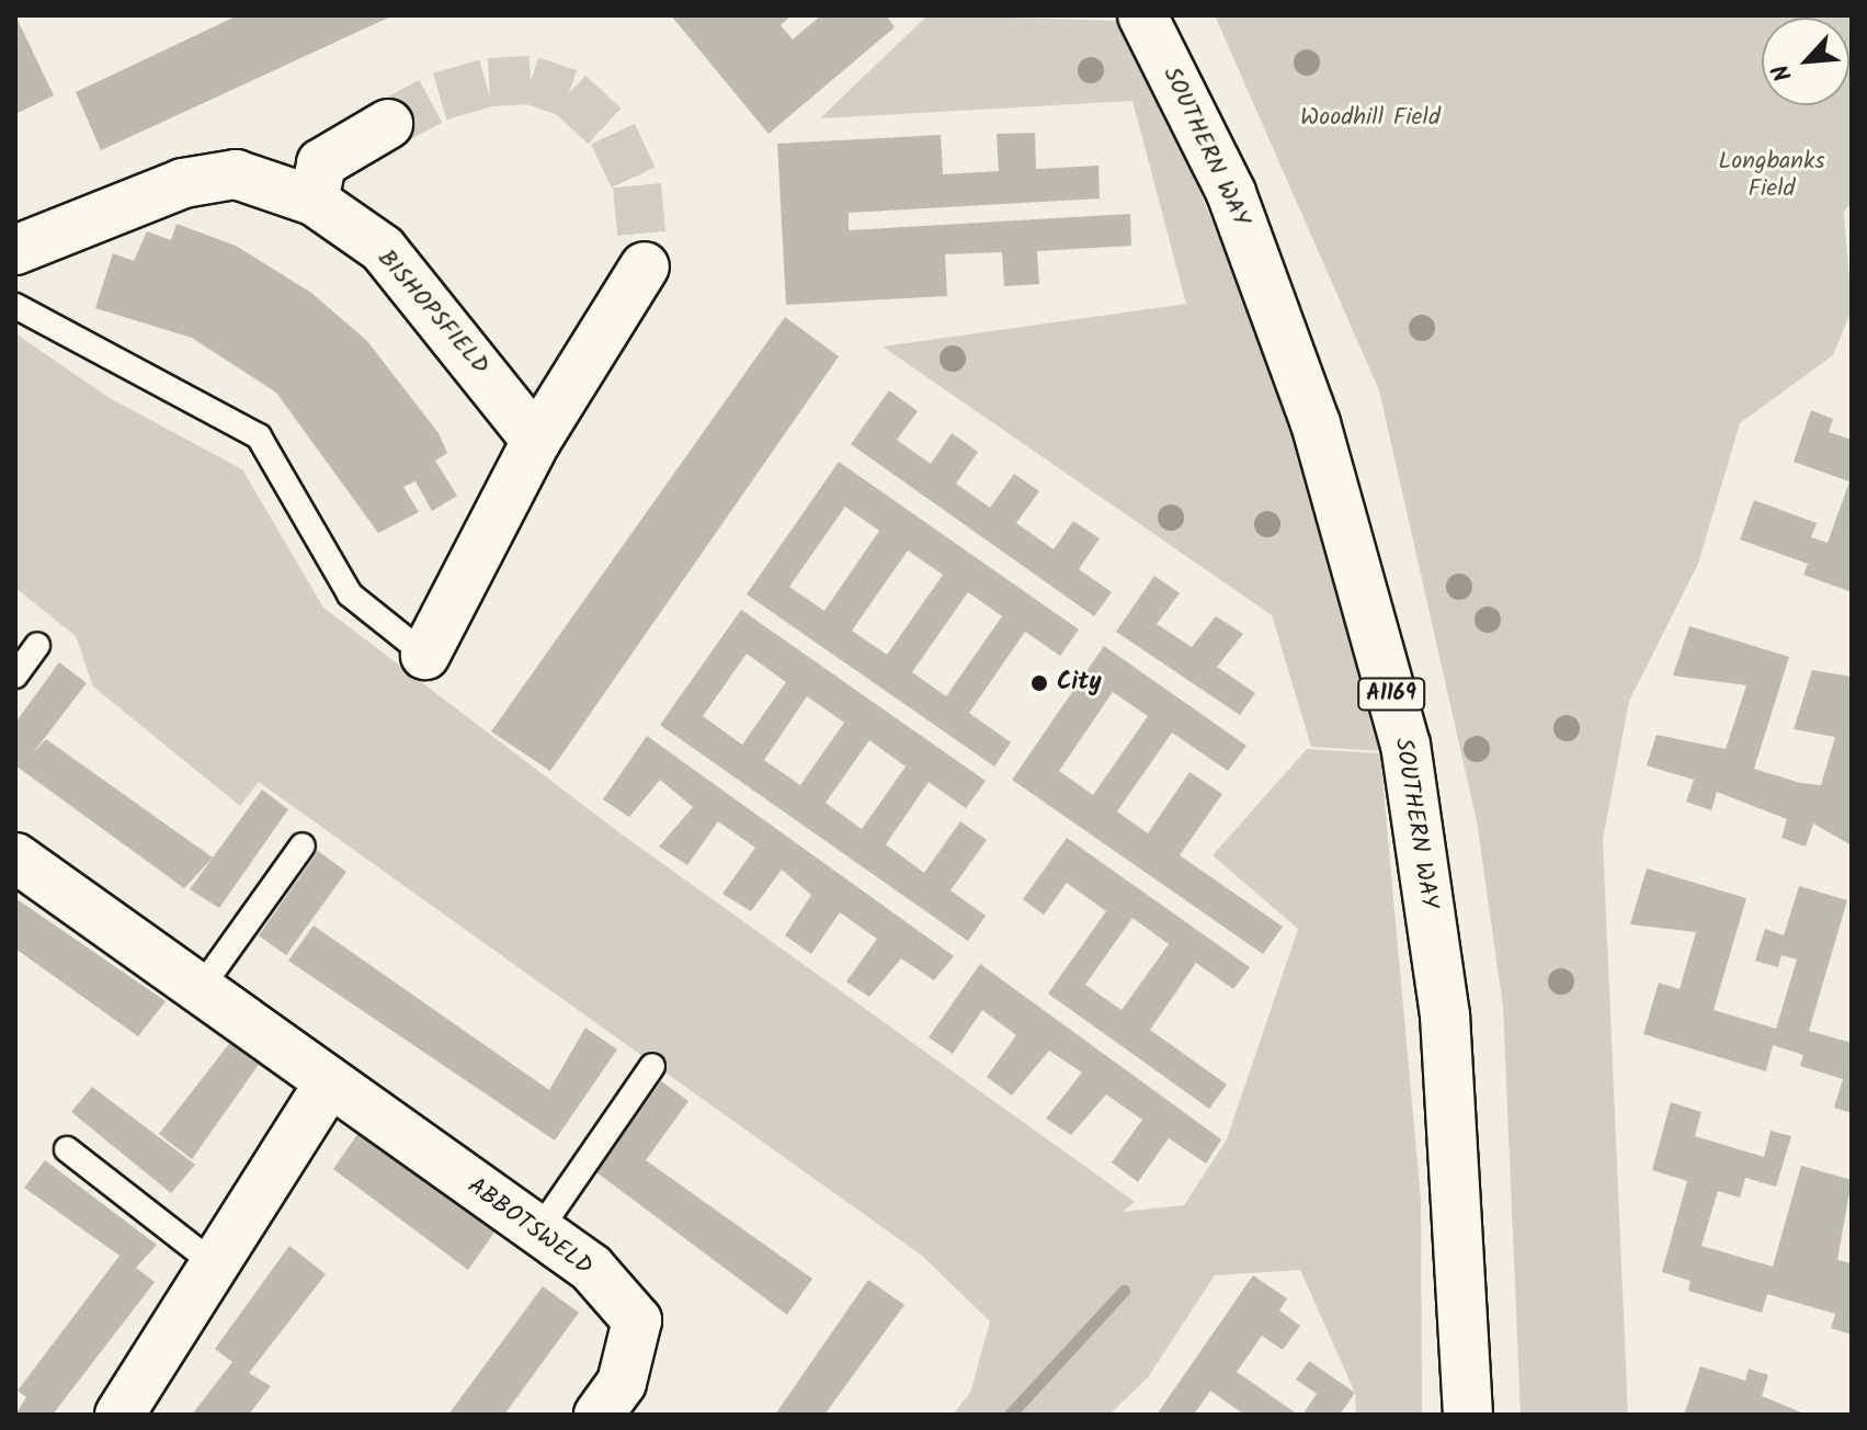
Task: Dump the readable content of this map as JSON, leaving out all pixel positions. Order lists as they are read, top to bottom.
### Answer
{
  "streets": {
    "street": [
      "SOUTHERN WAY",
      "BISHOPSFIELD",
      "A1169",
      "ABBOTSWELD"
    ]
  },
  "parks": ["Woodhill Field", "Longbanks Field"],
  "places": ["City"],
  "north": "bottom left"
}
